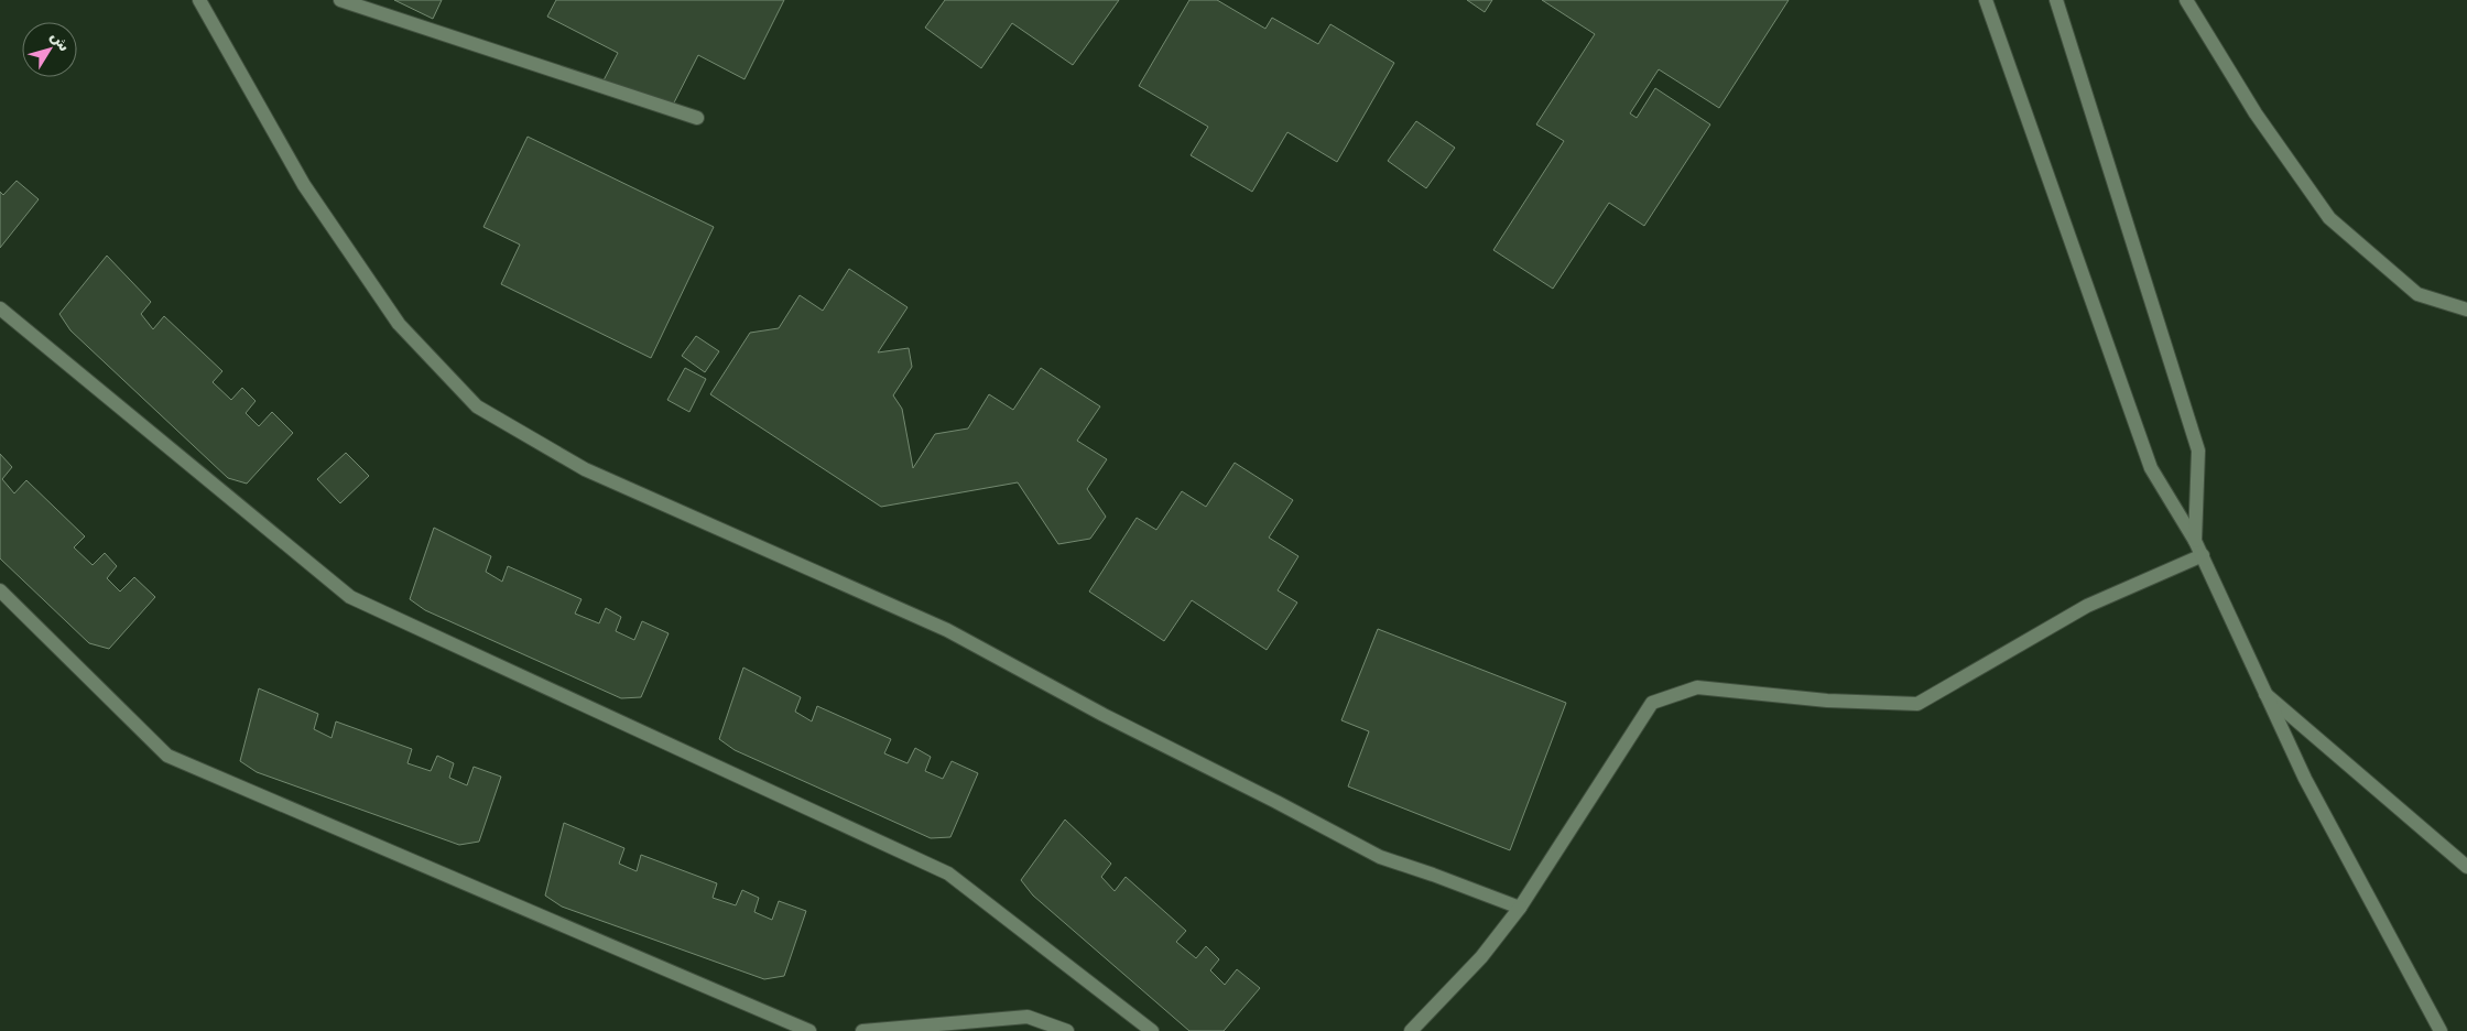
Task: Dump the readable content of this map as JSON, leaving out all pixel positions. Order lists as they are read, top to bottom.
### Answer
{
  "north": "top right"
}
